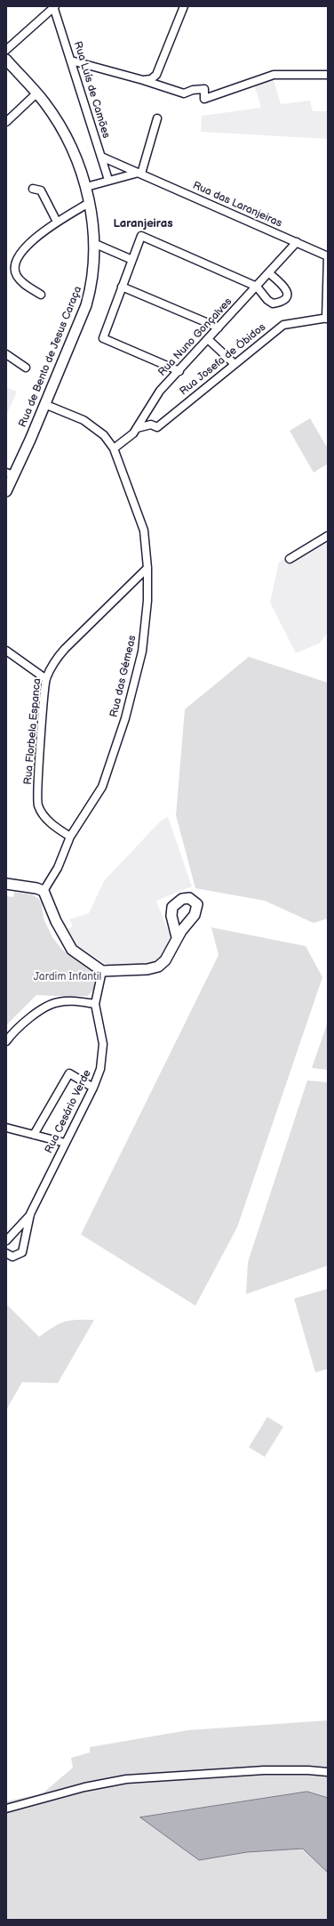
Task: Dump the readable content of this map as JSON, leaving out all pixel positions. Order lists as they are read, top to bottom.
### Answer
{
  "streets": {
    "main road": ["Rua de Bento de Jesus Caraça"],
    "street": [
      "Rua Luís de Camões",
      "Rua das Laranjeiras",
      "Rua Nuno Gonçalves",
      "Rua Josefa de Óbidos",
      "Rua das Gémeas",
      "Rua Florbela Espanca",
      "Rua Cesário Verde"
    ]
  },
  "crossings": [
    ["Rua Luís de Camões", "Rua das Laranjeiras"],
    ["Rua das Laranjeiras", "Rua Nuno Gonçalves"],
    ["Rua Nuno Gonçalves", "Rua Josefa de Óbidos"],
    ["Rua Nuno Gonçalves", "Rua das Gémeas"],
    ["Rua de Bento de Jesus Caraça", "Rua das Gémeas"],
    ["Rua das Gémeas", "Rua Florbela Espanca"]
  ],
  "districts": ["Laranjeiras"],
  "parks": ["Jardim Infantil"]
}
